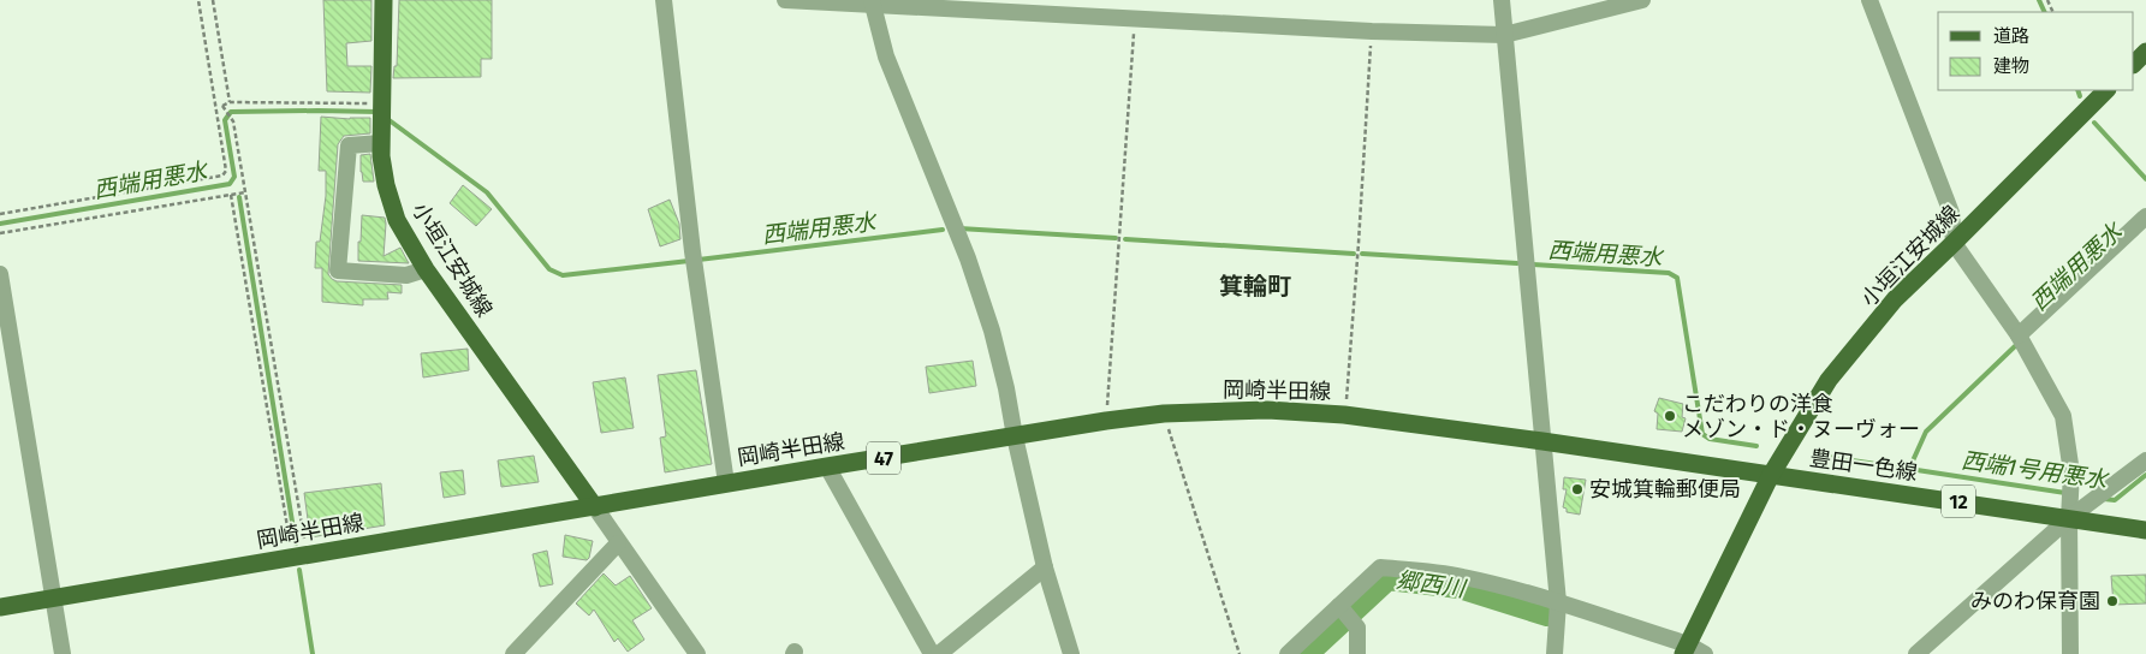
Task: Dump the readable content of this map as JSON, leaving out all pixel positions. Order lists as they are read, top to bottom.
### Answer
{
  "streets": {
    "main road": [
      "小垣江安城線",
      "岡崎半田線",
      "47",
      "豊田一色線",
      "12"
    ]
  },
  "crossings": [
    ["小垣江安城線", "岡崎半田線"],
    ["小垣江安城線", "豊田一色線"],
    ["岡崎半田線", "豊田一色線"]
  ],
  "districts": ["箕輪町"],
  "water": ["西端用悪水", "西端1号用悪水", "郷西川"],
  "places": ["こだわりの洋食 メゾン・ド・ヌーヴォー", "安城箕輪郵便局", "みのわ保育園"],
  "legend": ["道路", "建物"]
}
